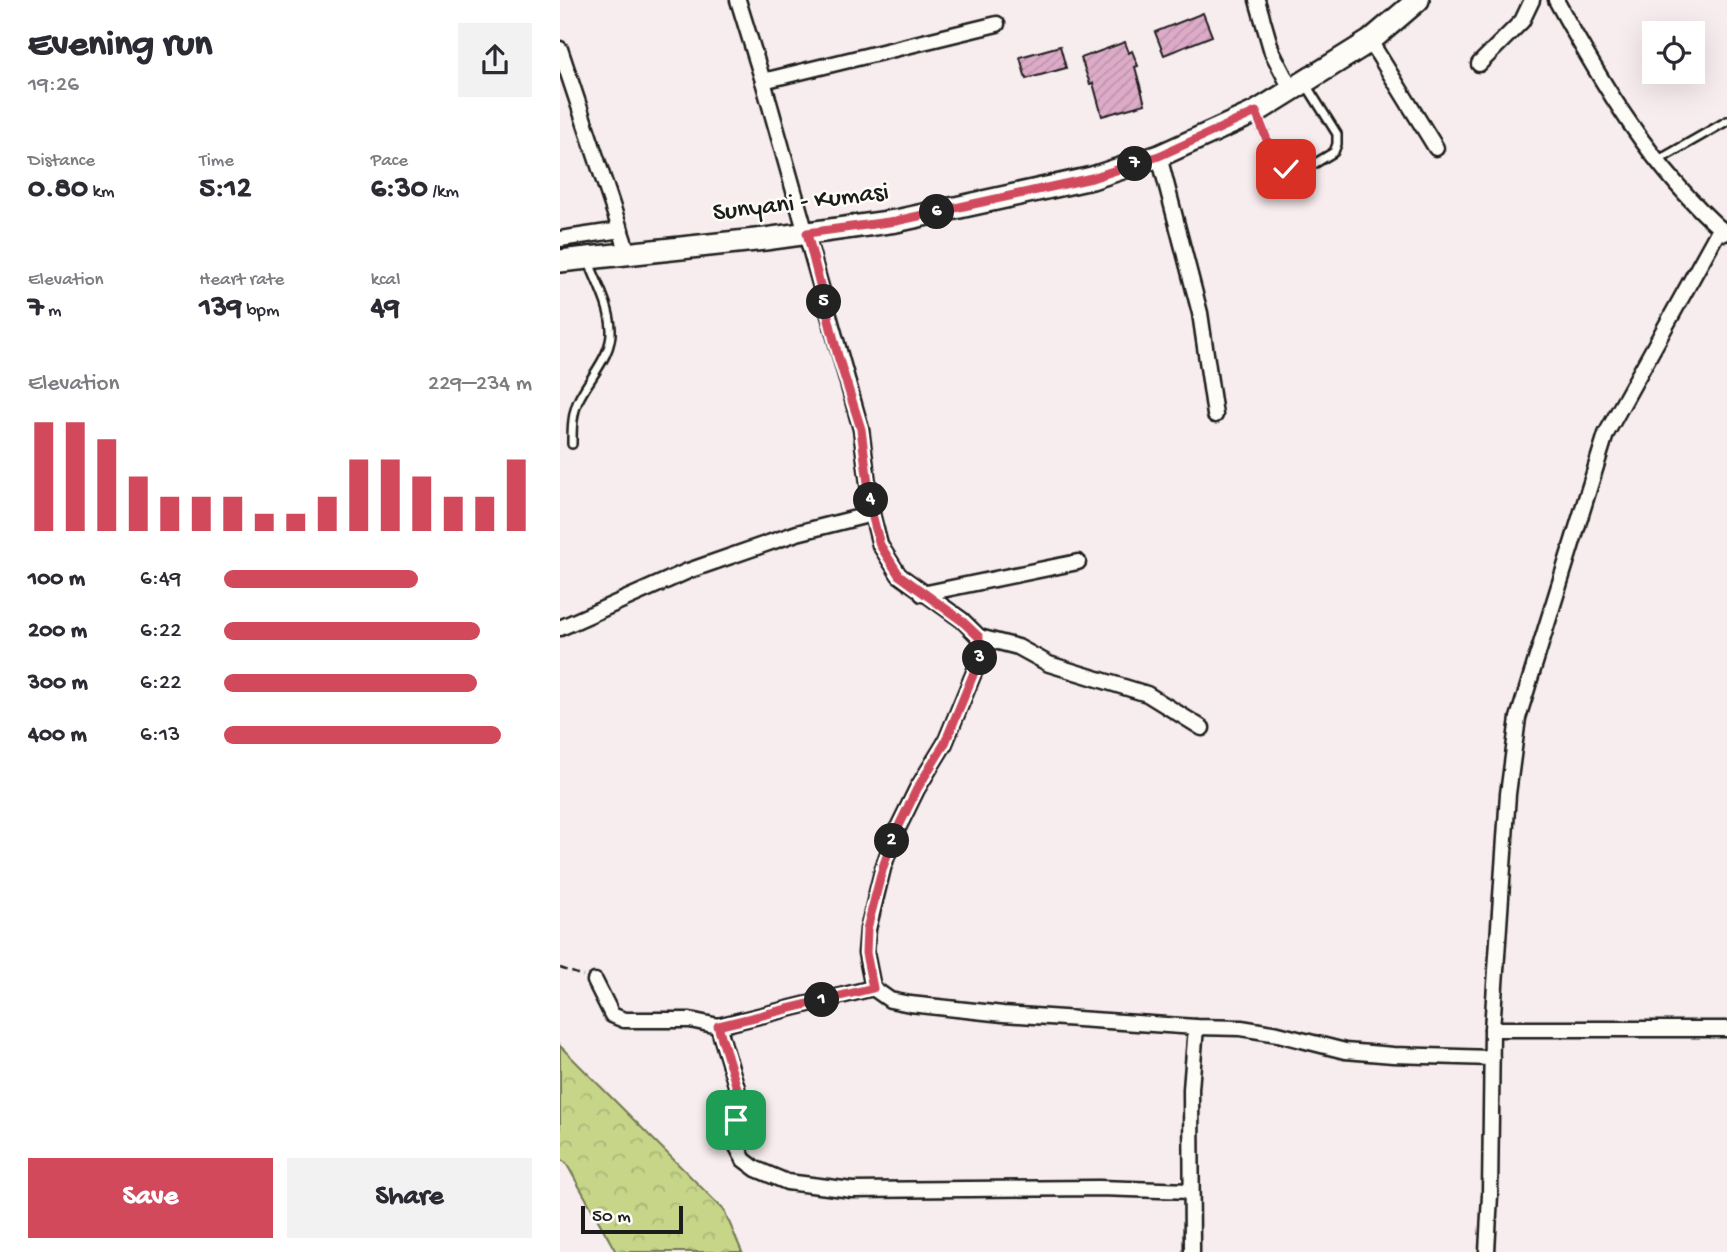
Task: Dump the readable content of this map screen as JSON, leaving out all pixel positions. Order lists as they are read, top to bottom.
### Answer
{
  "streets": {
    "main road": ["Sunyani - Kumasi"]
  },
  "scale_bar": "50 m",
  "page": {
    "heading": ["Evening run", "19:26"],
    "stats": [
      ["Distance", "0.80 km"],
      ["Time", "5:12"],
      ["Pace", "6:30 /km"],
      ["Elevation", "7 m"],
      ["Heart rate", "139 bpm"],
      ["kcal", "49"]
    ],
    "pins": [
      "7",
      "6",
      "5",
      "4",
      "3",
      "2",
      "1"
    ],
    "chart": ["Elevation", "229–234 m"],
    "list": [
      {
        "name": "100 m",
        "note": "6:49"
      },
      {
        "name": "200 m",
        "note": "6:22"
      },
      {
        "name": "300 m",
        "note": "6:22"
      },
      {
        "name": "400 m",
        "note": "6:13"
      }
    ],
    "buttons": ["Save", "Share"],
    "scale": "50 m"
  }
}
